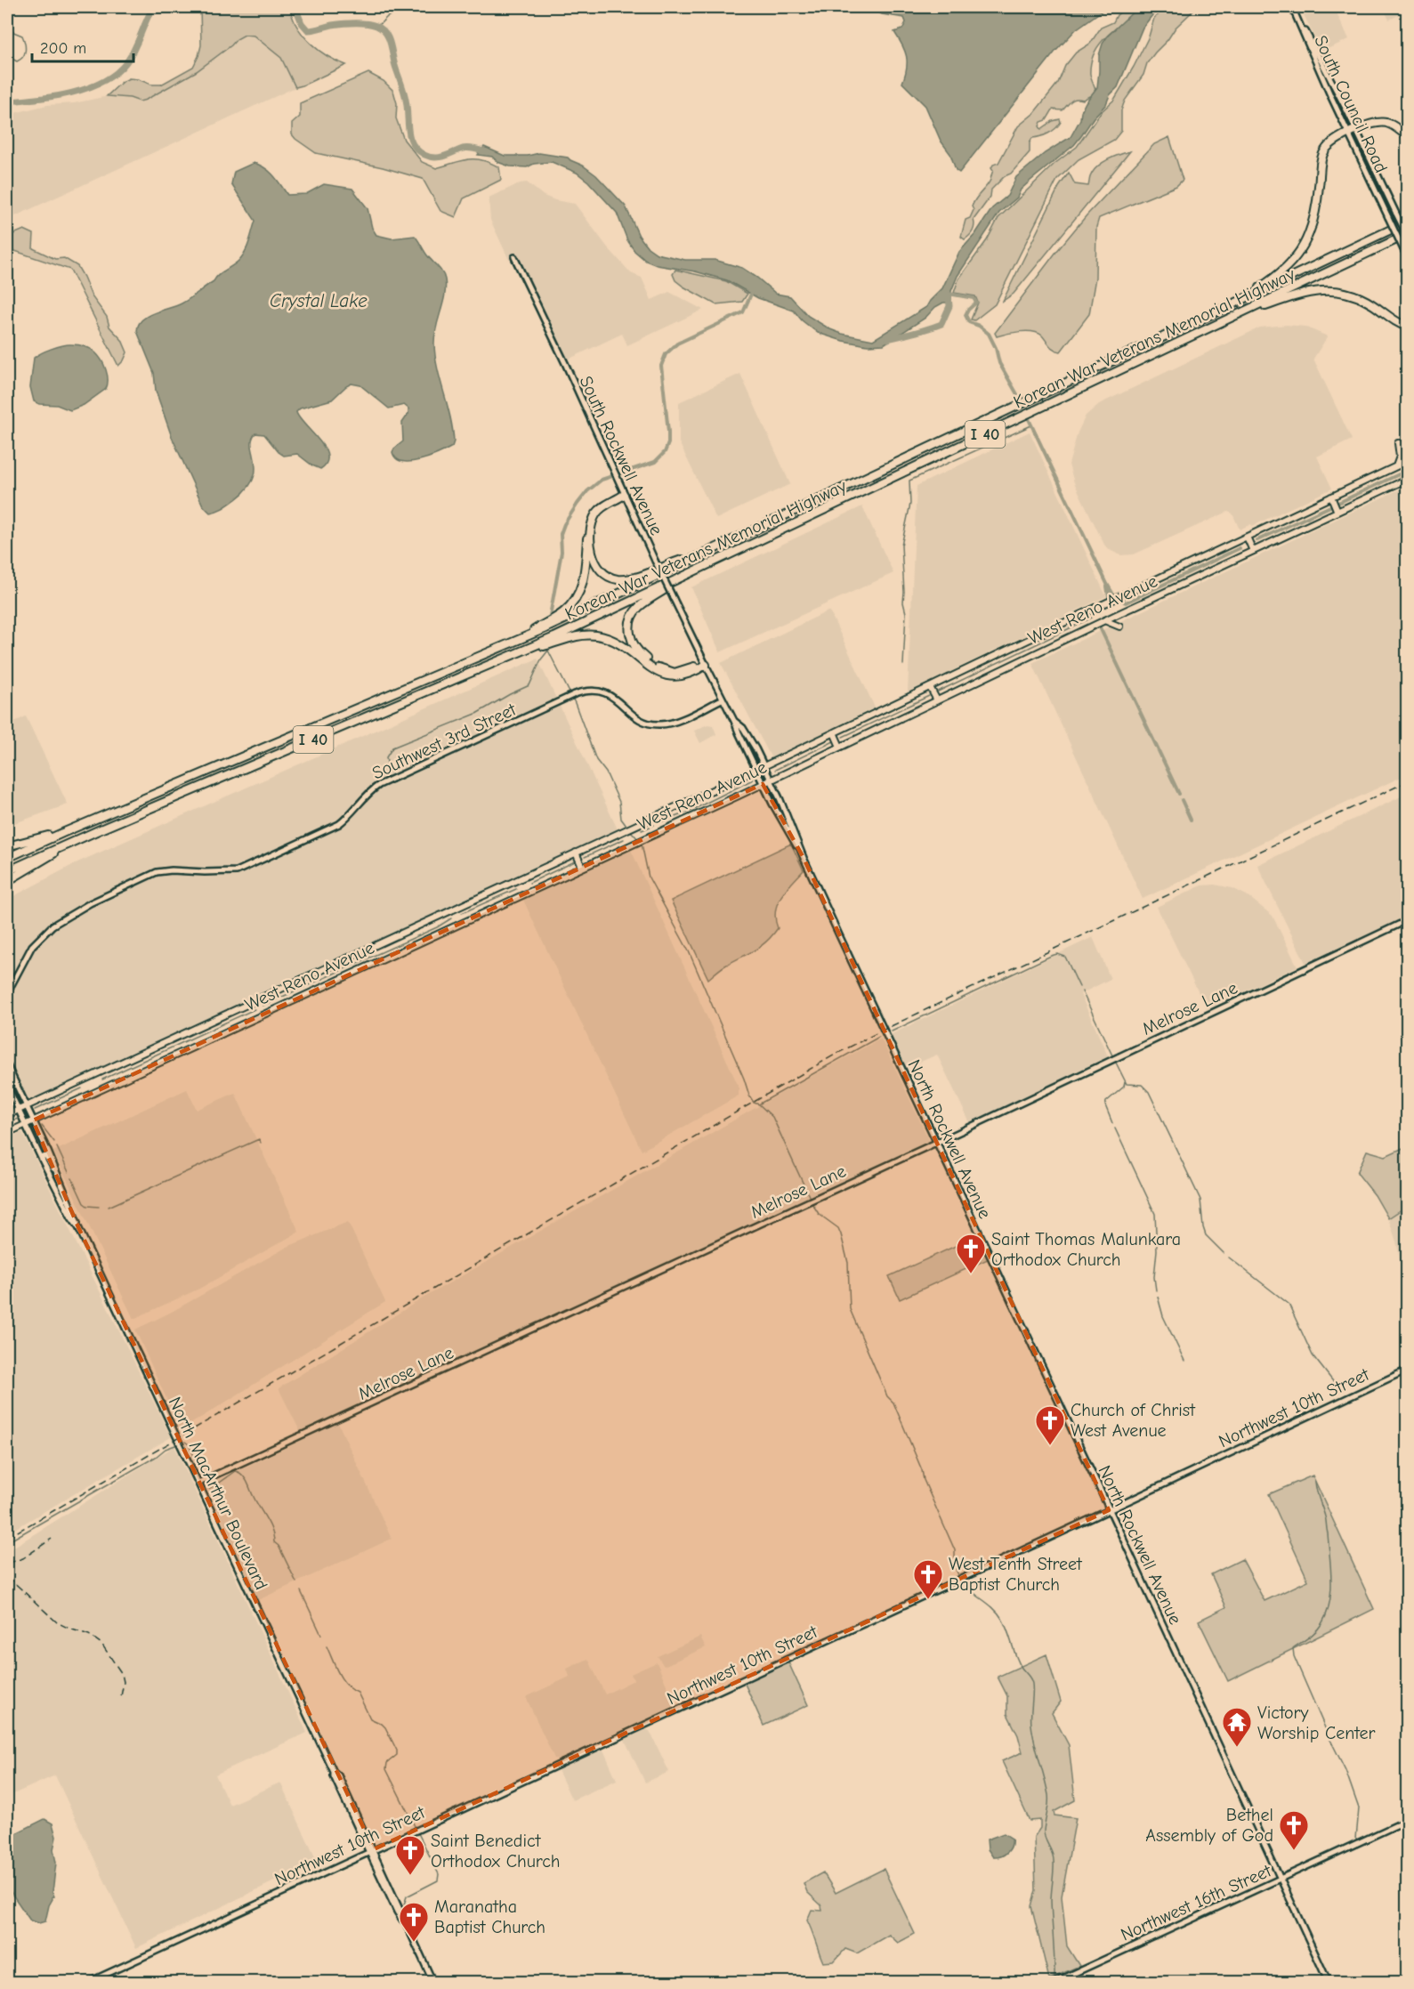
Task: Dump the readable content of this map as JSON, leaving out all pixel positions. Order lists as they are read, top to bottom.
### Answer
{
  "streets": {
    "highway": ["Korean War Veterans Memorial Highway", "I 40"],
    "main road": [
      "South Council Road",
      "South Rockwell Avenue",
      "West Reno Avenue",
      "Southwest 3rd Street",
      "Melrose Lane",
      "North Rockwell Avenue",
      "Northwest 10th Street",
      "North MacArthur Boulevard",
      "Northwest 16th Street"
    ]
  },
  "crossings": [
    ["South Council Road", "Korean War Veterans Memorial Highway"],
    ["South Rockwell Avenue", "Southwest 3rd Street"],
    ["South Rockwell Avenue", "North Rockwell Avenue"],
    ["West Reno Avenue", "North Rockwell Avenue"],
    ["Melrose Lane", "North Rockwell Avenue"],
    ["Melrose Lane", "North MacArthur Boulevard"],
    ["North Rockwell Avenue", "Northwest 10th Street"],
    ["North Rockwell Avenue", "Northwest 16th Street"],
    ["Northwest 10th Street", "North MacArthur Boulevard"]
  ],
  "water": ["Crystal Lake"],
  "places": {
    "church": [
      "Saint Thomas Malunkara Orthodox Church",
      "Church of Christ West Avenue",
      "West Tenth Street Baptist Church",
      "Bethel Assembly of God",
      "Saint Benedict Orthodox Church",
      "Maranatha Baptist Church"
    ],
    "temple": ["Victory Worship Center"]
  },
  "scale_bar": "200 m"
}
